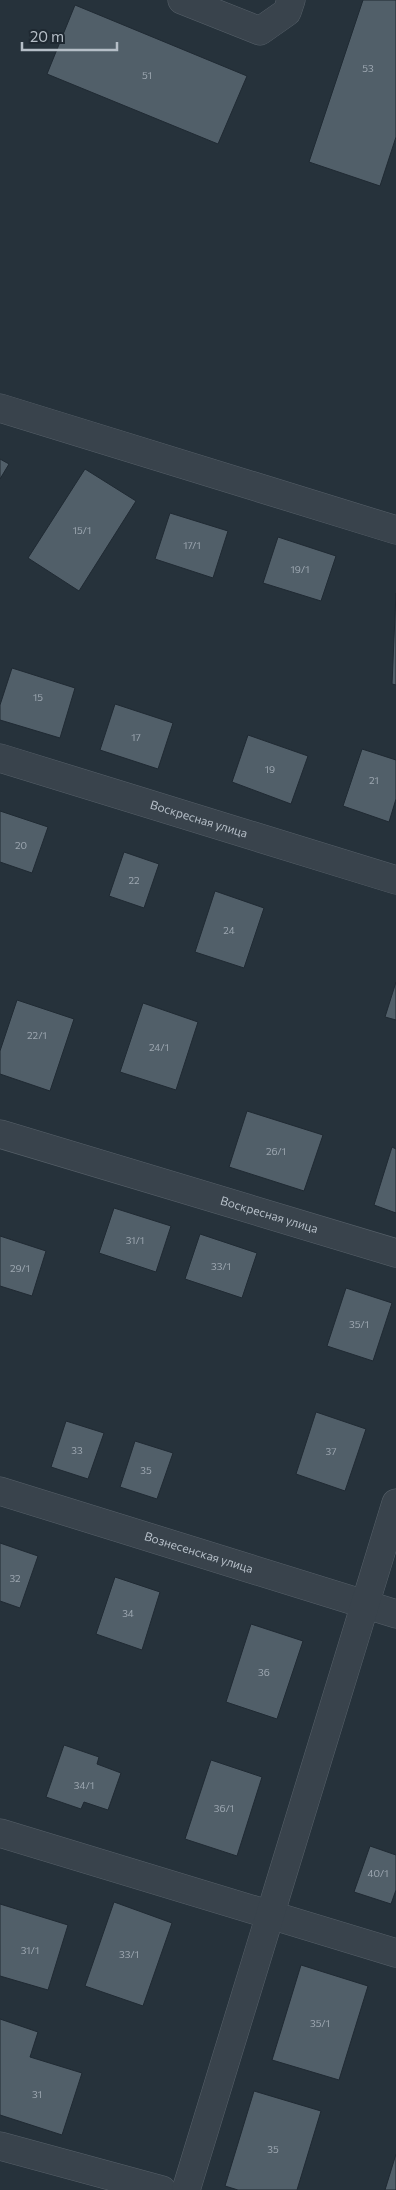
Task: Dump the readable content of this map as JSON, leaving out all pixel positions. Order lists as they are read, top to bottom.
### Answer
{
  "streets": {
    "street": ["Воскресная улица", "Вознесенская улица"]
  },
  "house_numbers": [
    "53",
    "51",
    "15/1",
    "17/1",
    "19/1",
    "15",
    "17",
    "19",
    "21",
    "20",
    "22",
    "24",
    "22/1",
    "24/1",
    "26/1",
    "31/1",
    "33/1",
    "29/1",
    "35/1",
    "33",
    "37",
    "35",
    "32",
    "34",
    "36",
    "34/1",
    "36/1",
    "40/1",
    "31/1",
    "33/1",
    "35/1",
    "31",
    "35"
  ],
  "scale_bar": "20 m"
}
